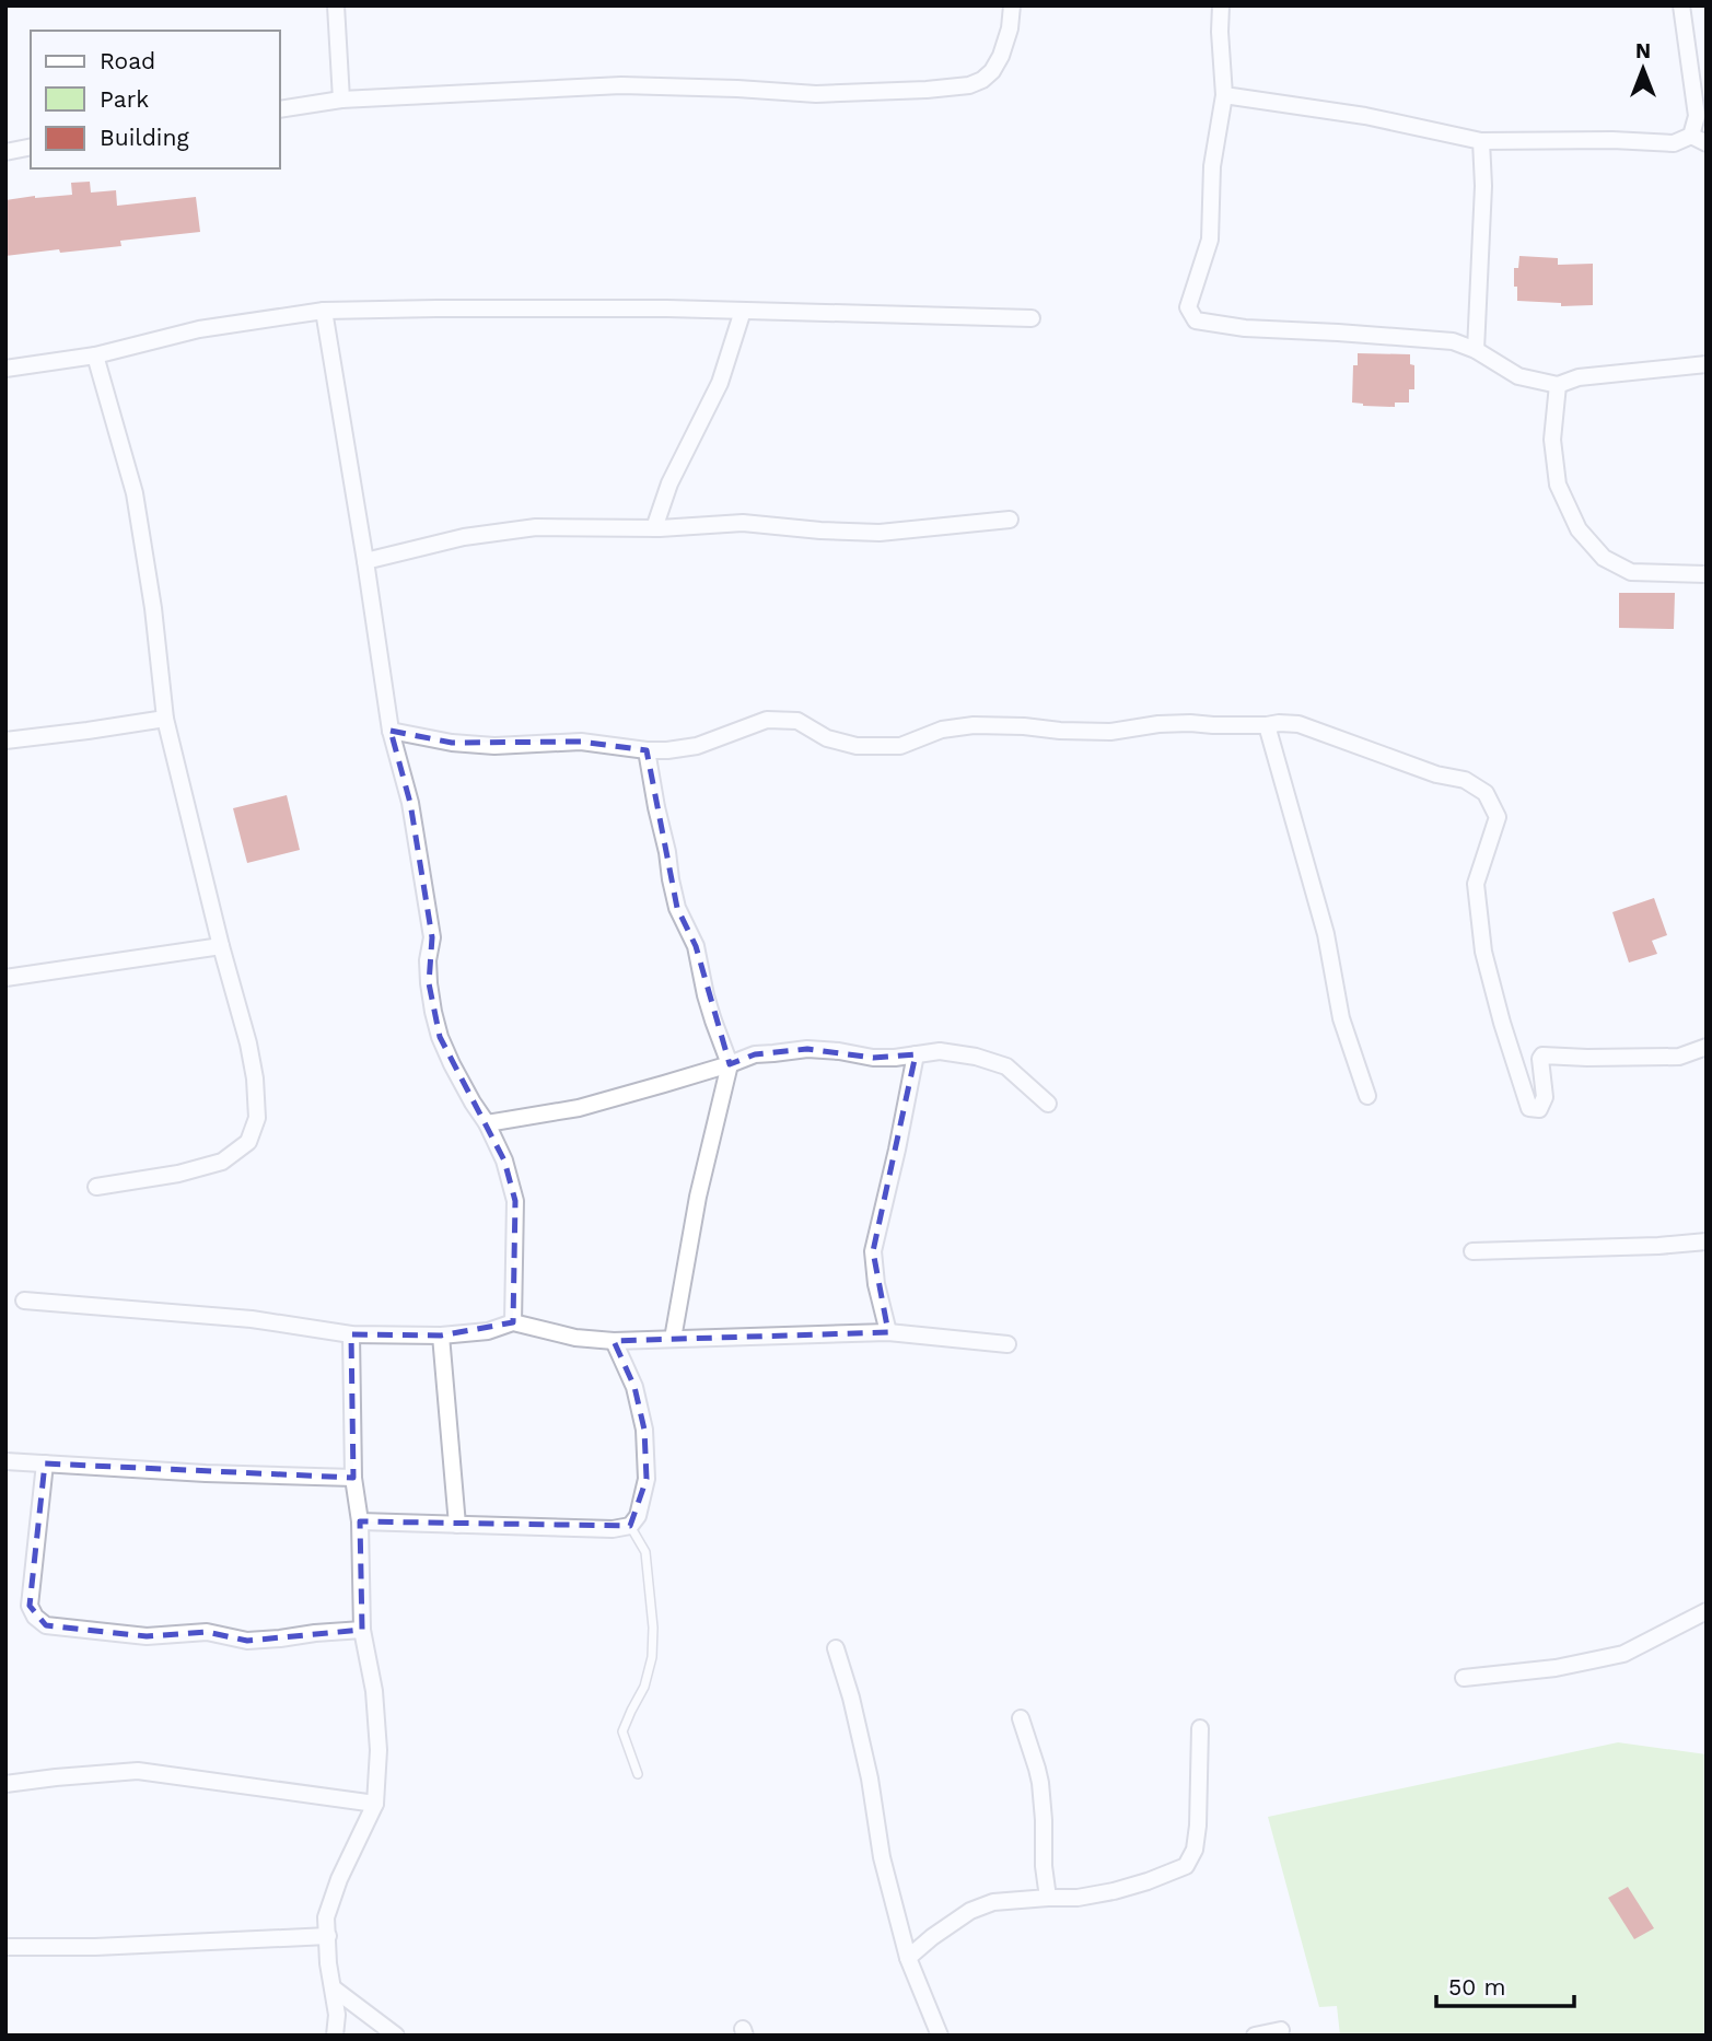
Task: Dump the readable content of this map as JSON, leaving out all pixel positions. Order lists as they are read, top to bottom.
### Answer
{
  "legend": ["Road", "Park", "Building"],
  "scale_bar": "50 m",
  "north": "top"
}
